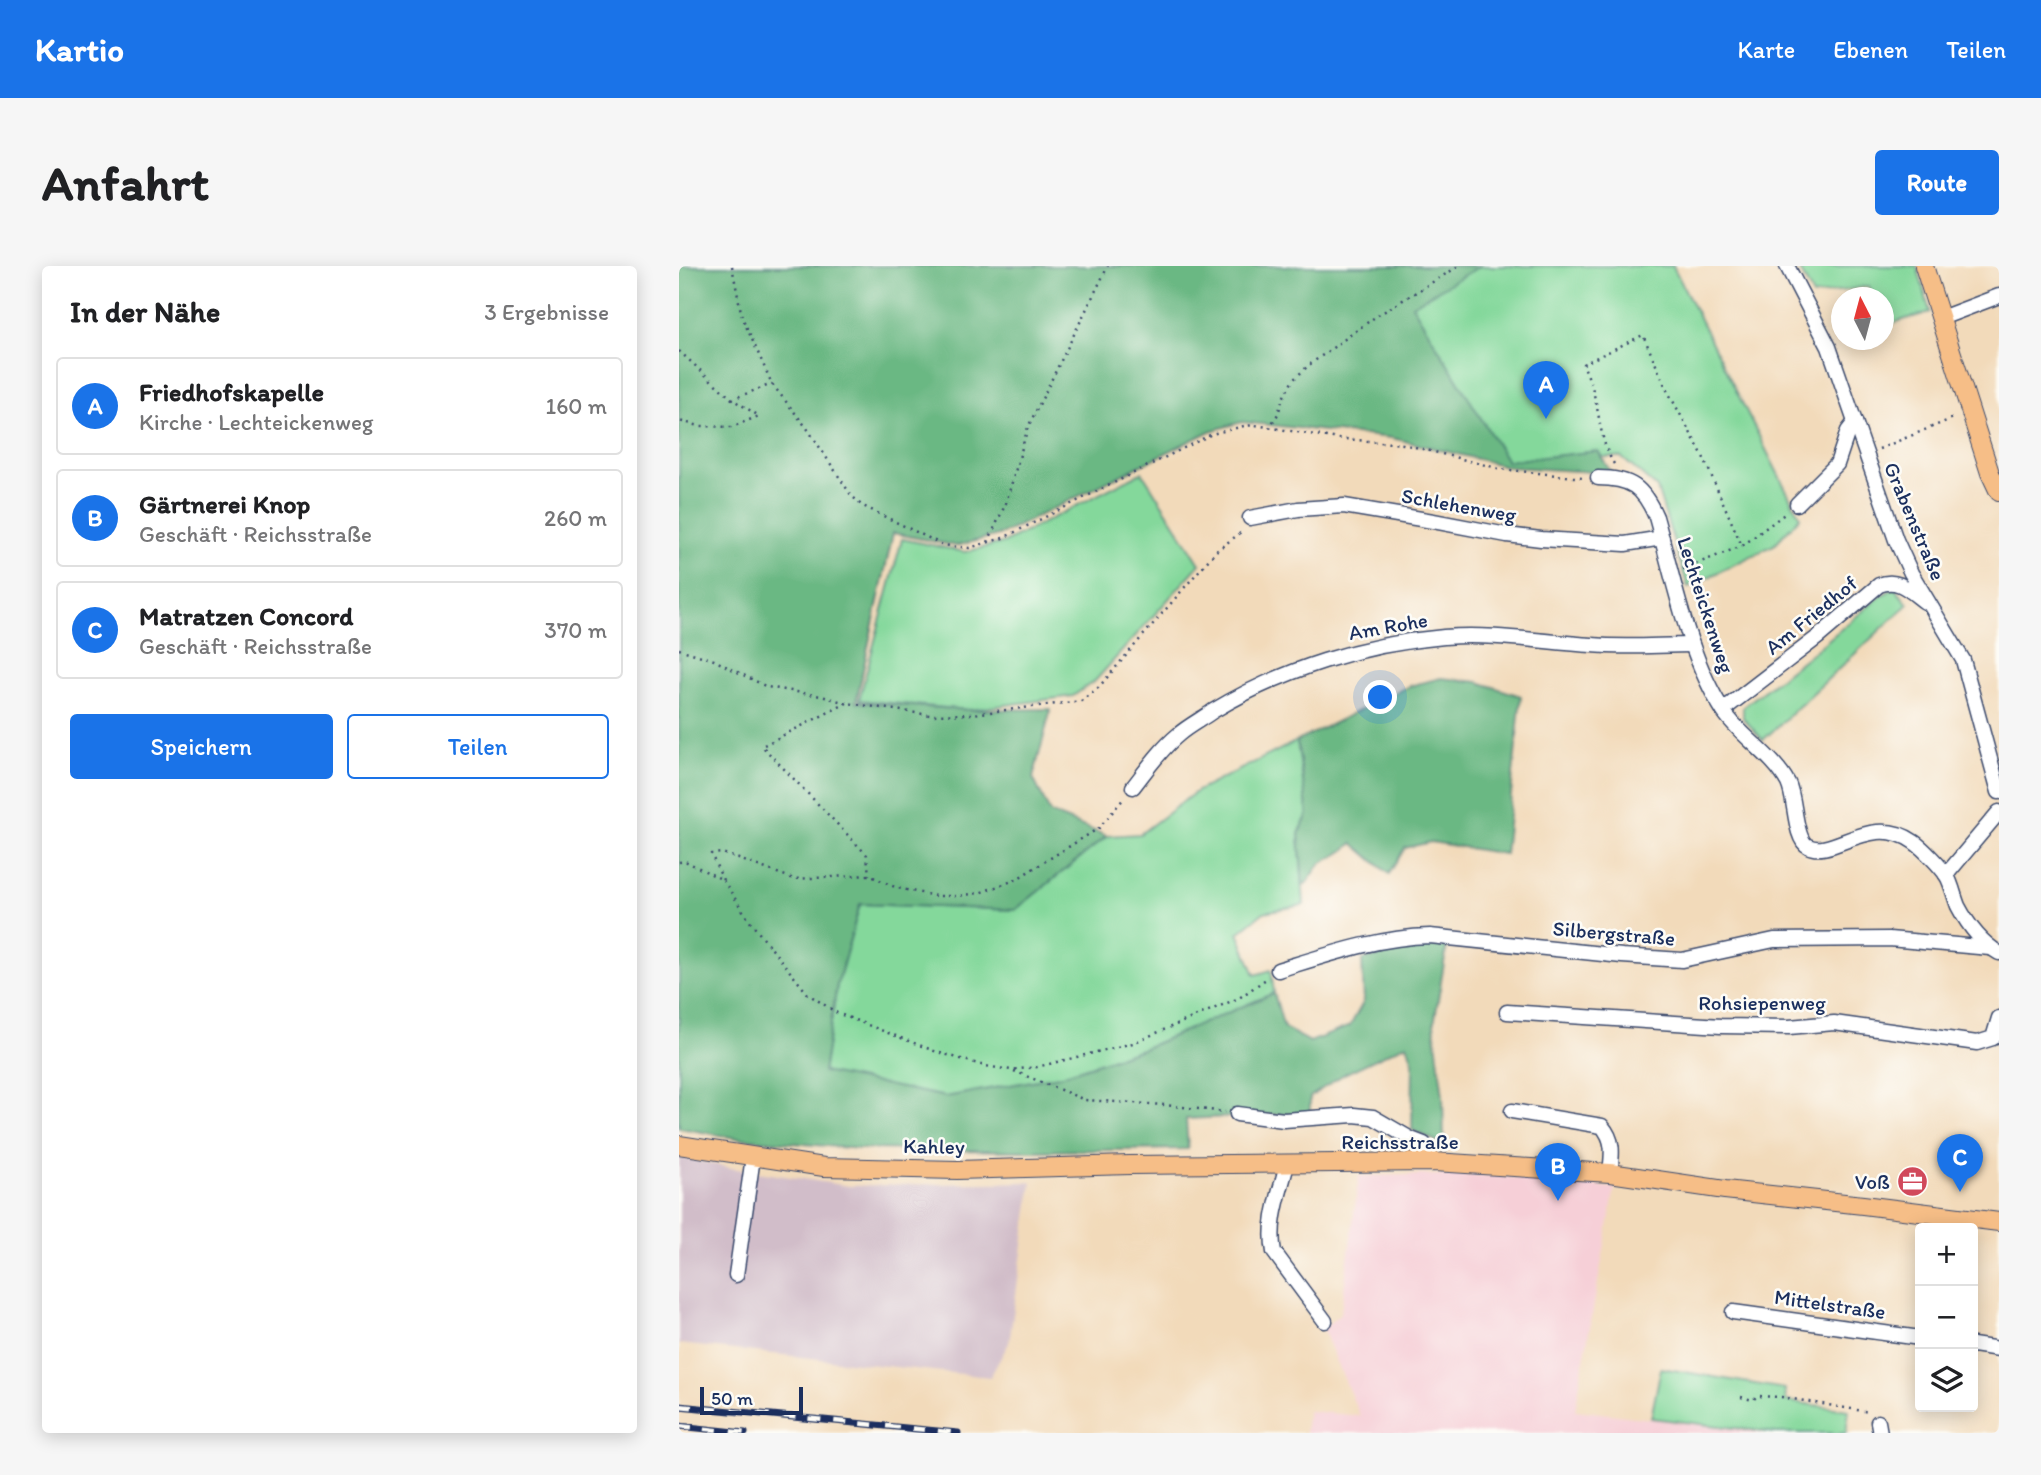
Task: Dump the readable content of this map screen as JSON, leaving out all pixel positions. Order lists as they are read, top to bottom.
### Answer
{
  "streets": {
    "main road": ["Reichsstraße", "Kahley"],
    "street": [
      "Schlehenweg",
      "Grabenstraße",
      "Lechteickenweg",
      "Am Friedhof",
      "Am Rohe",
      "Silbergstraße",
      "Rohsiepenweg",
      "Mittelstraße"
    ]
  },
  "crossings": [
    ["Schlehenweg", "Lechteickenweg"],
    ["Grabenstraße", "Am Friedhof"],
    ["Lechteickenweg", "Am Friedhof"],
    ["Lechteickenweg", "Am Rohe"],
    ["Reichsstraße", "Kahley"]
  ],
  "places": {
    "office": ["Voß"]
  },
  "scale_bar": "50 m",
  "north": "top",
  "page": {
    "header": "Kartio",
    "nav": ["Karte", "Ebenen", "Teilen"],
    "buttons": [
      "Route",
      ["Speichern", "Teilen"]
    ],
    "title": "Anfahrt",
    "heading": ["In der Nähe", "3 Ergebnisse"],
    "list": [
      {
        "mark": "A",
        "name": "Friedhofskapelle",
        "note": "Kirche · Lechteickenweg",
        "value": "160 m"
      },
      {
        "mark": "B",
        "name": "Gärtnerei Knop",
        "note": "Geschäft · Reichsstraße",
        "value": "260 m"
      },
      {
        "mark": "C",
        "name": "Matratzen Concord",
        "note": "Geschäft · Reichsstraße",
        "value": "370 m"
      }
    ],
    "pins": ["A", "C", "B"],
    "map_buttons": ["+", "−"],
    "scale": "50 m"
  }
}
